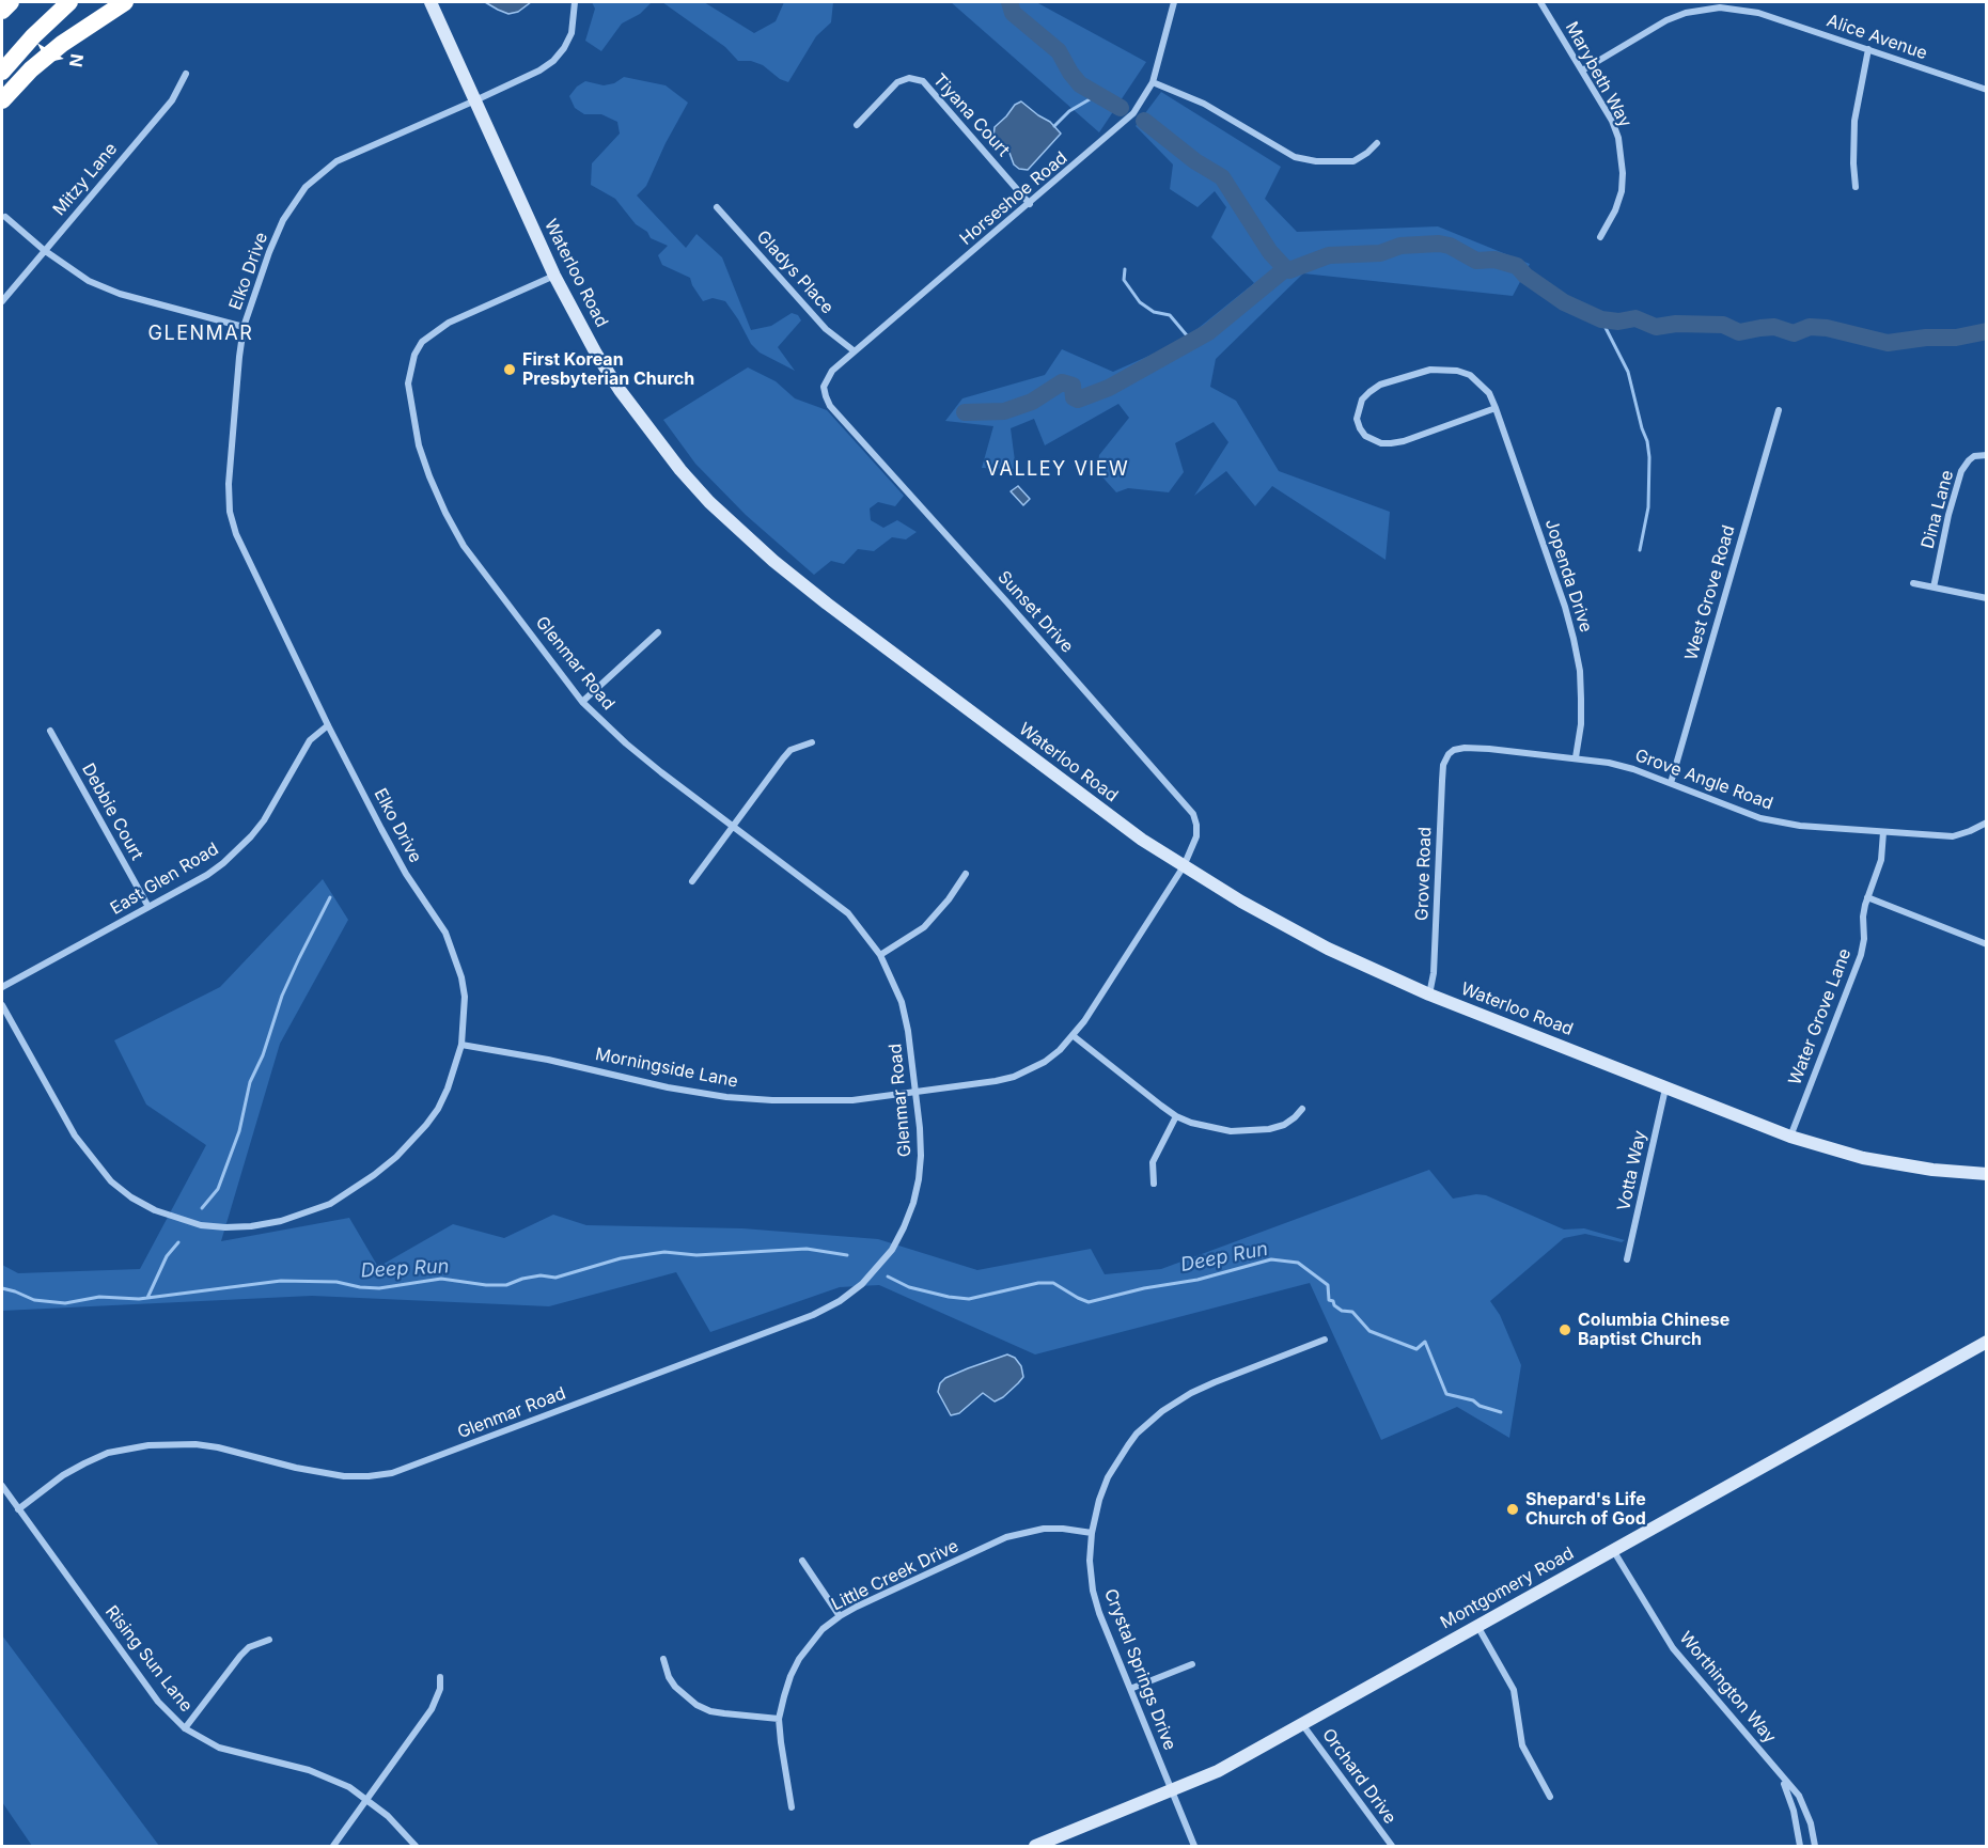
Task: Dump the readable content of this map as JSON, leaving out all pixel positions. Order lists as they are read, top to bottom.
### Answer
{
  "streets": {
    "main road": ["Waterloo Road", "Montgomery Road"],
    "street": [
      "Alice Avenue",
      "Marybeth Way",
      "Tiyana Court",
      "Mitzy Lane",
      "Horseshoe Road",
      "Elko Drive",
      "Gladys Place",
      "Dina Lane",
      "Jopenda Drive",
      "West Grove Road",
      "Sunset Drive",
      "Glenmar Road",
      "Grove Angle Road",
      "Debbie Court",
      "Grove Road",
      "East Glen Road",
      "Water Grove Lane",
      "Morningside Lane",
      "Votta Way",
      "Little Creek Drive",
      "Rising Sun Lane",
      "Crystal Springs Drive",
      "Worthington Way",
      "Orchard Drive"
    ]
  },
  "crossings": [
    ["Alice Avenue", "Marybeth Way"],
    ["Tiyana Court", "Horseshoe Road"],
    ["Horseshoe Road", "Gladys Place"],
    ["Horseshoe Road", "Sunset Drive"],
    ["Elko Drive", "Waterloo Road"],
    ["Elko Drive", "East Glen Road"],
    ["Elko Drive", "Morningside Lane"],
    ["Waterloo Road", "Sunset Drive"],
    ["Waterloo Road", "Glenmar Road"],
    ["Waterloo Road", "Grove Road"],
    ["Waterloo Road", "Water Grove Lane"],
    ["Waterloo Road", "Morningside Lane"],
    ["Waterloo Road", "Votta Way"],
    ["Jopenda Drive", "Grove Angle Road"],
    ["West Grove Road", "Grove Angle Road"],
    ["Sunset Drive", "Morningside Lane"],
    ["Glenmar Road", "Morningside Lane"],
    ["Glenmar Road", "Rising Sun Lane"],
    ["Grove Angle Road", "Grove Road"],
    ["Grove Angle Road", "Water Grove Lane"],
    ["Debbie Court", "East Glen Road"],
    ["Little Creek Drive", "Crystal Springs Drive"],
    ["Montgomery Road", "Crystal Springs Drive"],
    ["Montgomery Road", "Worthington Way"],
    ["Montgomery Road", "Orchard Drive"]
  ],
  "districts": ["GLENMAR", "VALLEY VIEW"],
  "water": ["Deep Run"],
  "places": ["First Korean Presbyterian Church", "Columbia Chinese Baptist Church", "Shepard's Life Church of God"],
  "north": "right"
}
